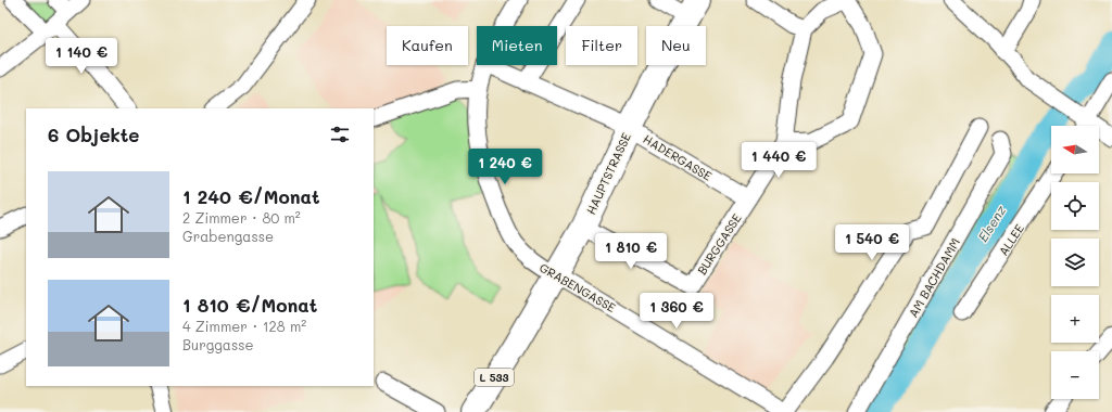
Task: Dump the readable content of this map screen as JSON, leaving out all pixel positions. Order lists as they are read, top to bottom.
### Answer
{
  "streets": {
    "main road": ["HAUPTSTRASSE", "L 533"],
    "street": [
      "HADERGASSE",
      "ALLEE",
      "BURGGASSE",
      "AM BACHDAMM",
      "GRABENGASSE"
    ]
  },
  "crossings": [
    ["HADERGASSE", "HAUPTSTRASSE"],
    ["HADERGASSE", "BURGGASSE"],
    ["HADERGASSE", "GRABENGASSE"],
    ["HAUPTSTRASSE", "BURGGASSE"],
    ["HAUPTSTRASSE", "GRABENGASSE"]
  ],
  "water": ["Elsenz"],
  "north": "left",
  "page": {
    "chip": [
      "Kaufen",
      "Mieten",
      "Filter",
      "Neu"
    ],
    "price": [
      "1 140 €",
      "1 440 €",
      "1 240 €",
      "1 540 €",
      "1 810 €",
      "1 360 €"
    ],
    "heading": "6 Objekte",
    "map_buttons": ["+", "−"],
    "list": [
      {
        "name": "1 240 €/Monat",
        "note": "2 Zimmer · 80 m² · Grabengasse"
      },
      {
        "name": "1 810 €/Monat",
        "note": "4 Zimmer · 128 m² · Burggasse"
      }
    ]
  }
}
